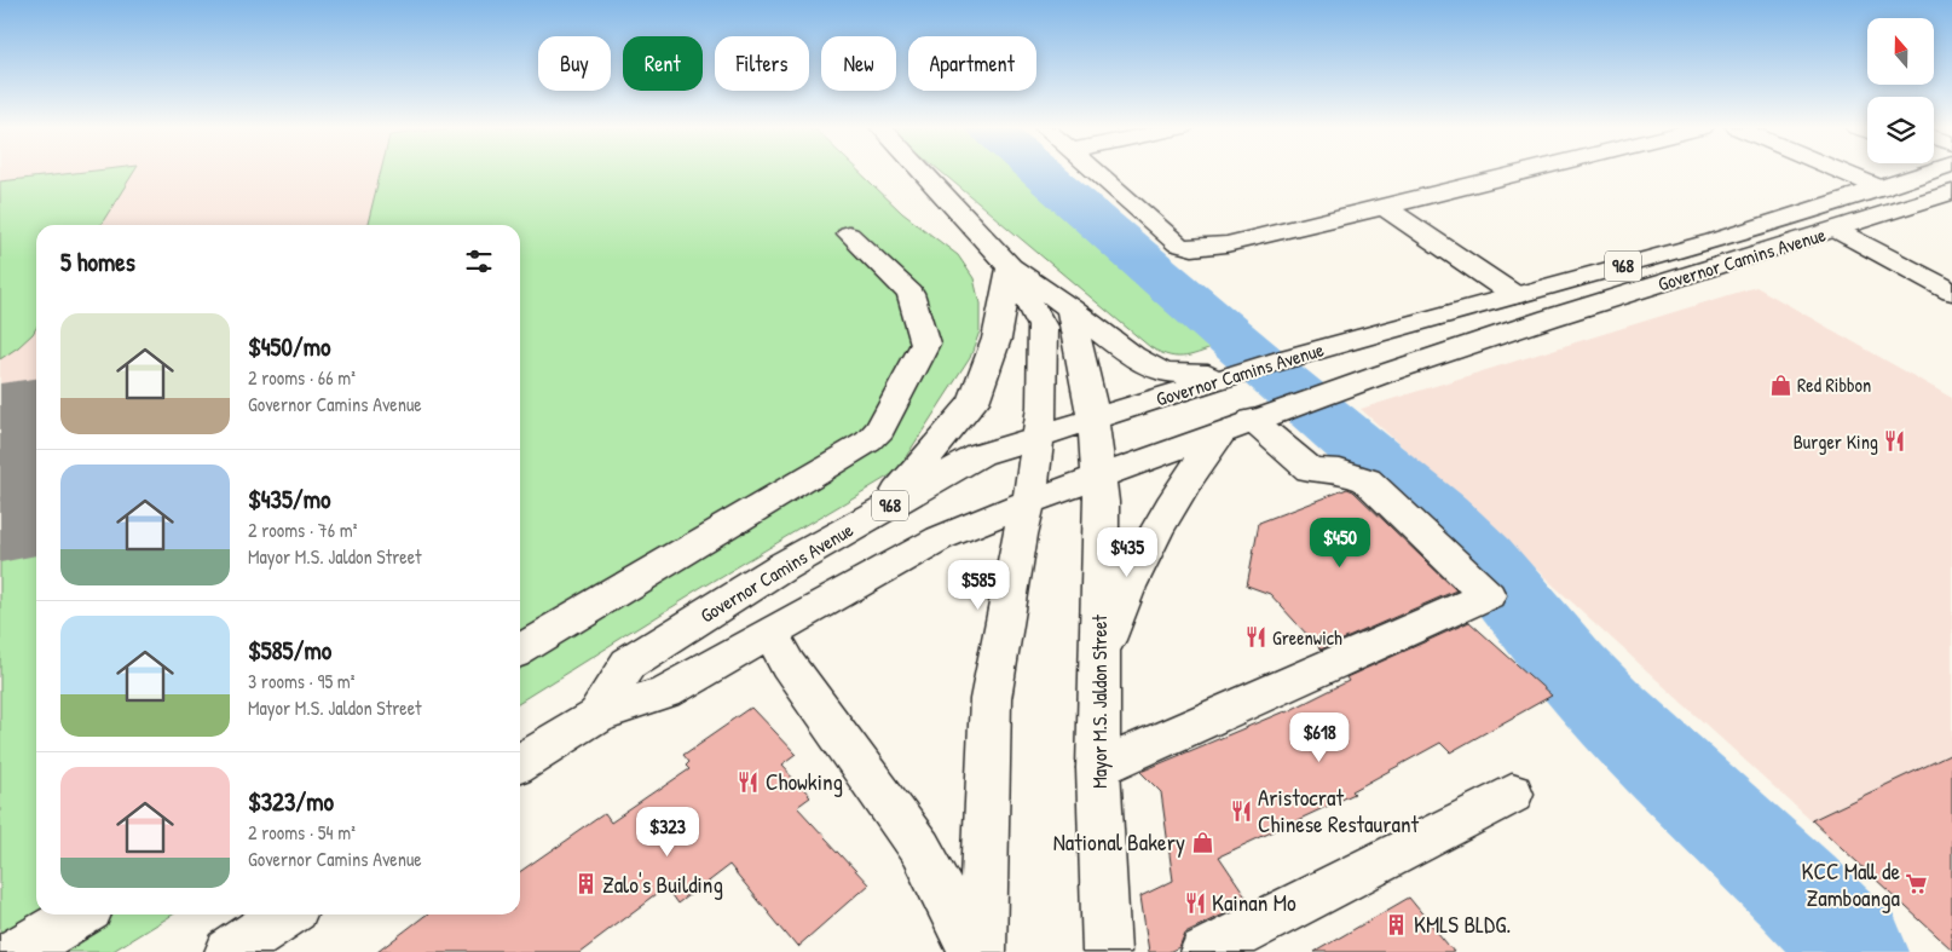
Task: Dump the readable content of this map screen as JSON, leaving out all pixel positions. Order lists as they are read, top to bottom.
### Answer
{
  "streets": {
    "main road": ["Governor Camins Avenue", "968", "Mayor M.S. Jaldon Street"]
  },
  "crossings": [
    ["Governor Camins Avenue", "Mayor M.S. Jaldon Street"]
  ],
  "places": {
    "shop": ["Red Ribbon", "National Bakery"],
    "restaurant": [
      "Burger King",
      "Greenwich",
      "Chowking",
      "Aristocrat Chinese Restaurant",
      "Kainan Mo"
    ],
    "building": ["Zalo's Building", "KMLS BLDG."],
    "supermarket": ["KCC Mall de Zamboanga"]
  },
  "north": "top",
  "page": {
    "chip": [
      "Buy",
      "Rent",
      "Filters",
      "New",
      "Apartment"
    ],
    "heading": "5 homes",
    "list": [
      {
        "name": "$450/mo",
        "note": "2 rooms · 66 m² · Governor Camins Avenue"
      },
      {
        "name": "$435/mo",
        "note": "2 rooms · 76 m² · Mayor M.S. Jaldon Street"
      },
      {
        "name": "$585/mo",
        "note": "3 rooms · 95 m² · Mayor M.S. Jaldon Street"
      },
      {
        "name": "$323/mo",
        "note": "2 rooms · 54 m² · Governor Camins Avenue"
      }
    ],
    "price": [
      "$450",
      "$435",
      "$585",
      "$618",
      "$323"
    ]
  }
}
